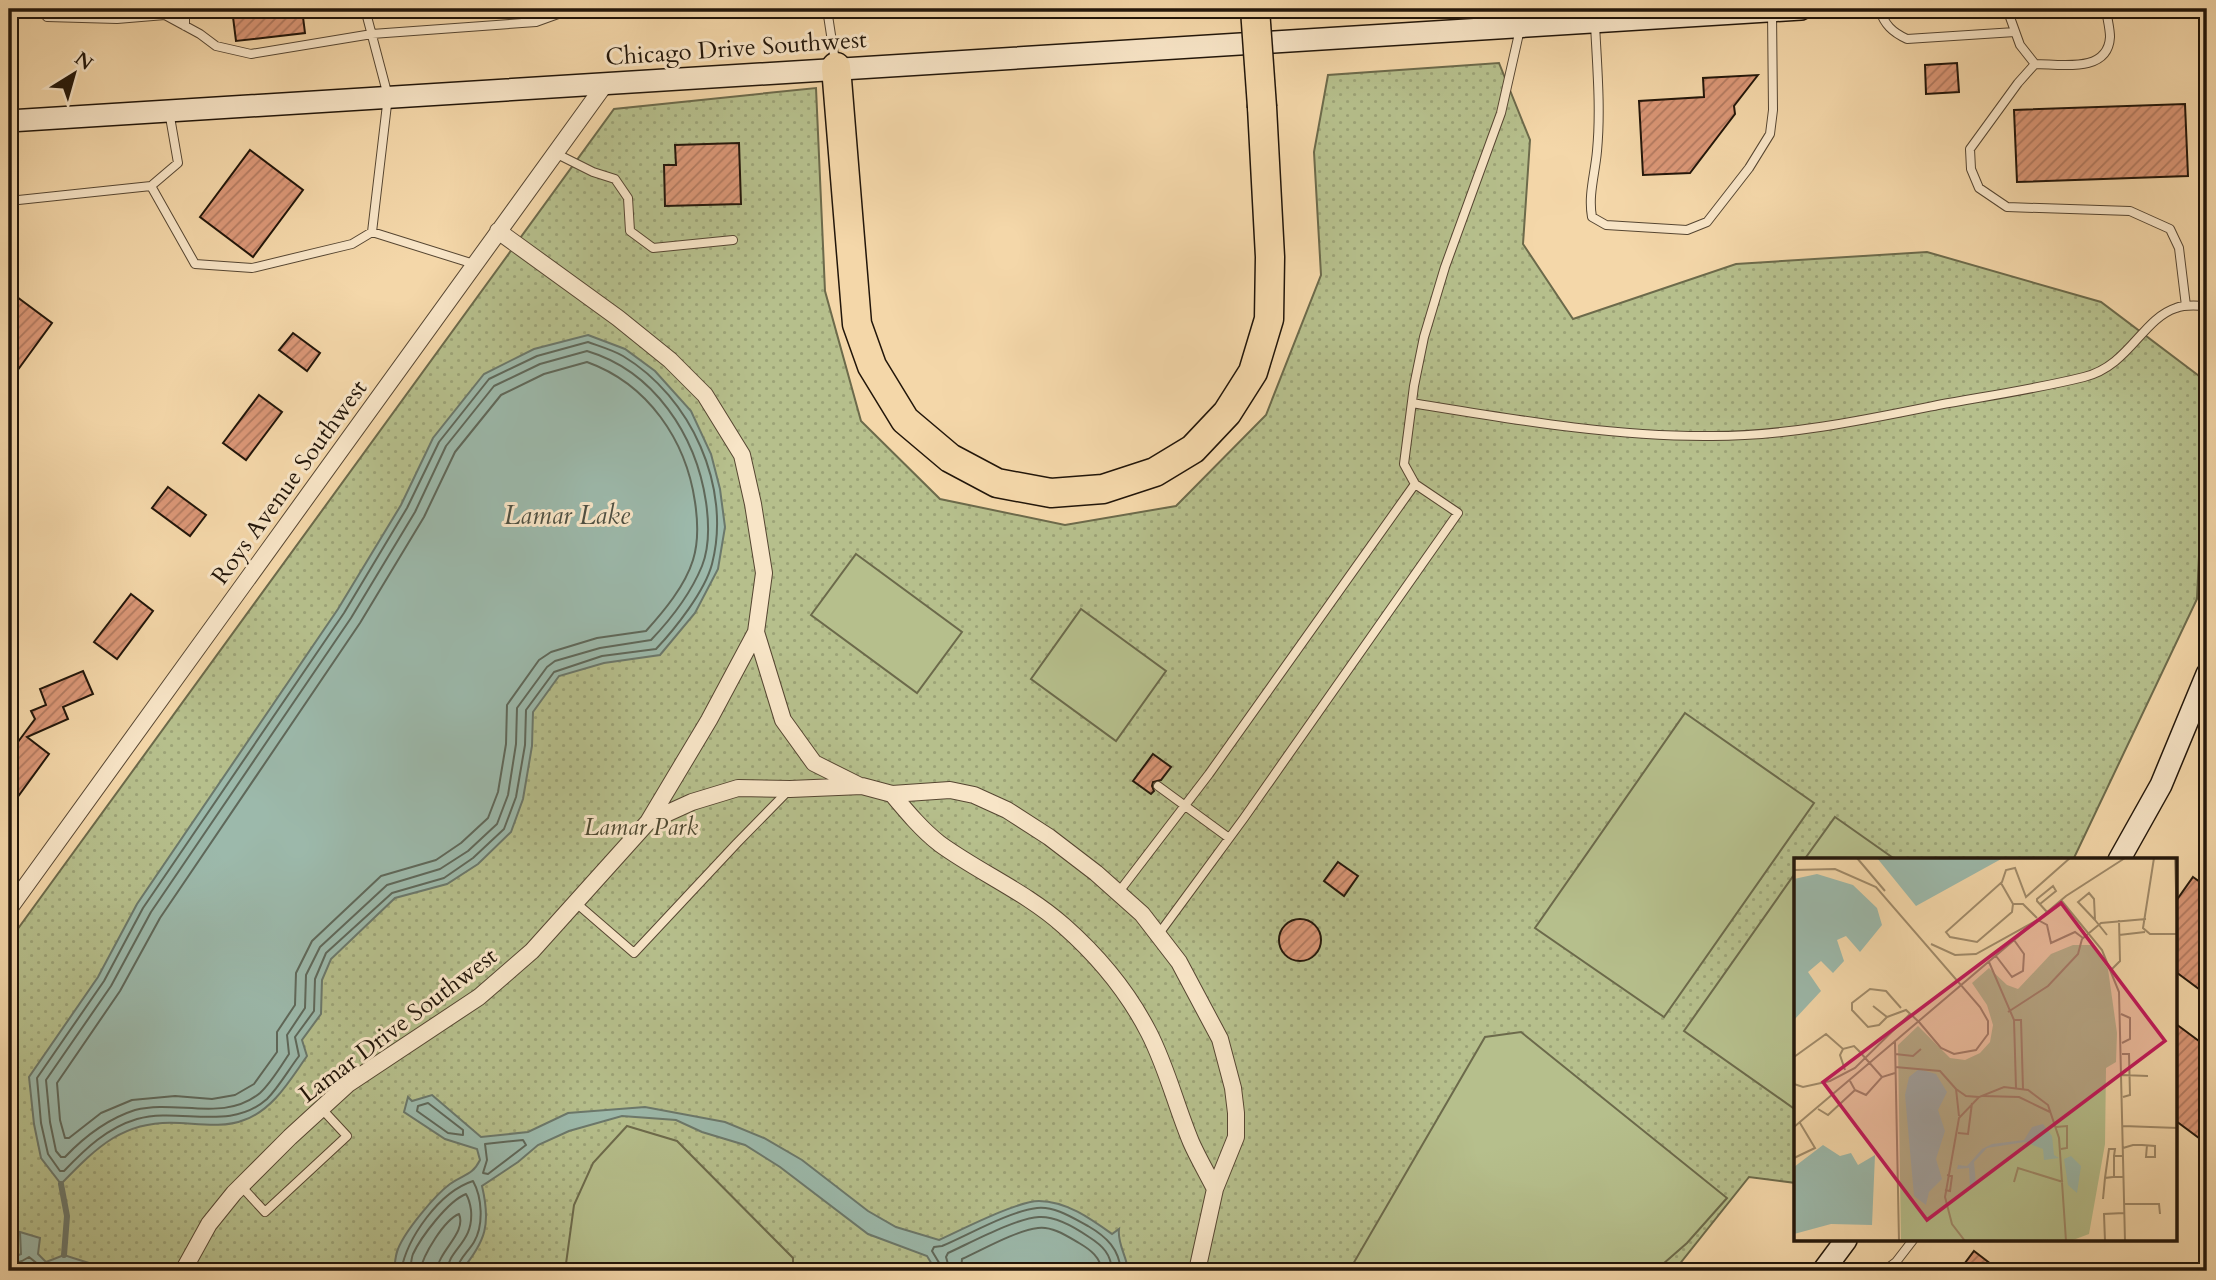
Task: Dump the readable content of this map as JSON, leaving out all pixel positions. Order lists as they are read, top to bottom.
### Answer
{
  "streets": {
    "main road": ["Chicago Drive Southwest"],
    "street": ["Roys Avenue Southwest", "Lamar Drive Southwest"]
  },
  "crossings": [
    ["Chicago Drive Southwest", "Roys Avenue Southwest"],
    ["Roys Avenue Southwest", "Lamar Drive Southwest"]
  ],
  "water": ["Lamar Lake"],
  "parks": ["Lamar Park"],
  "north": "top right"
}
